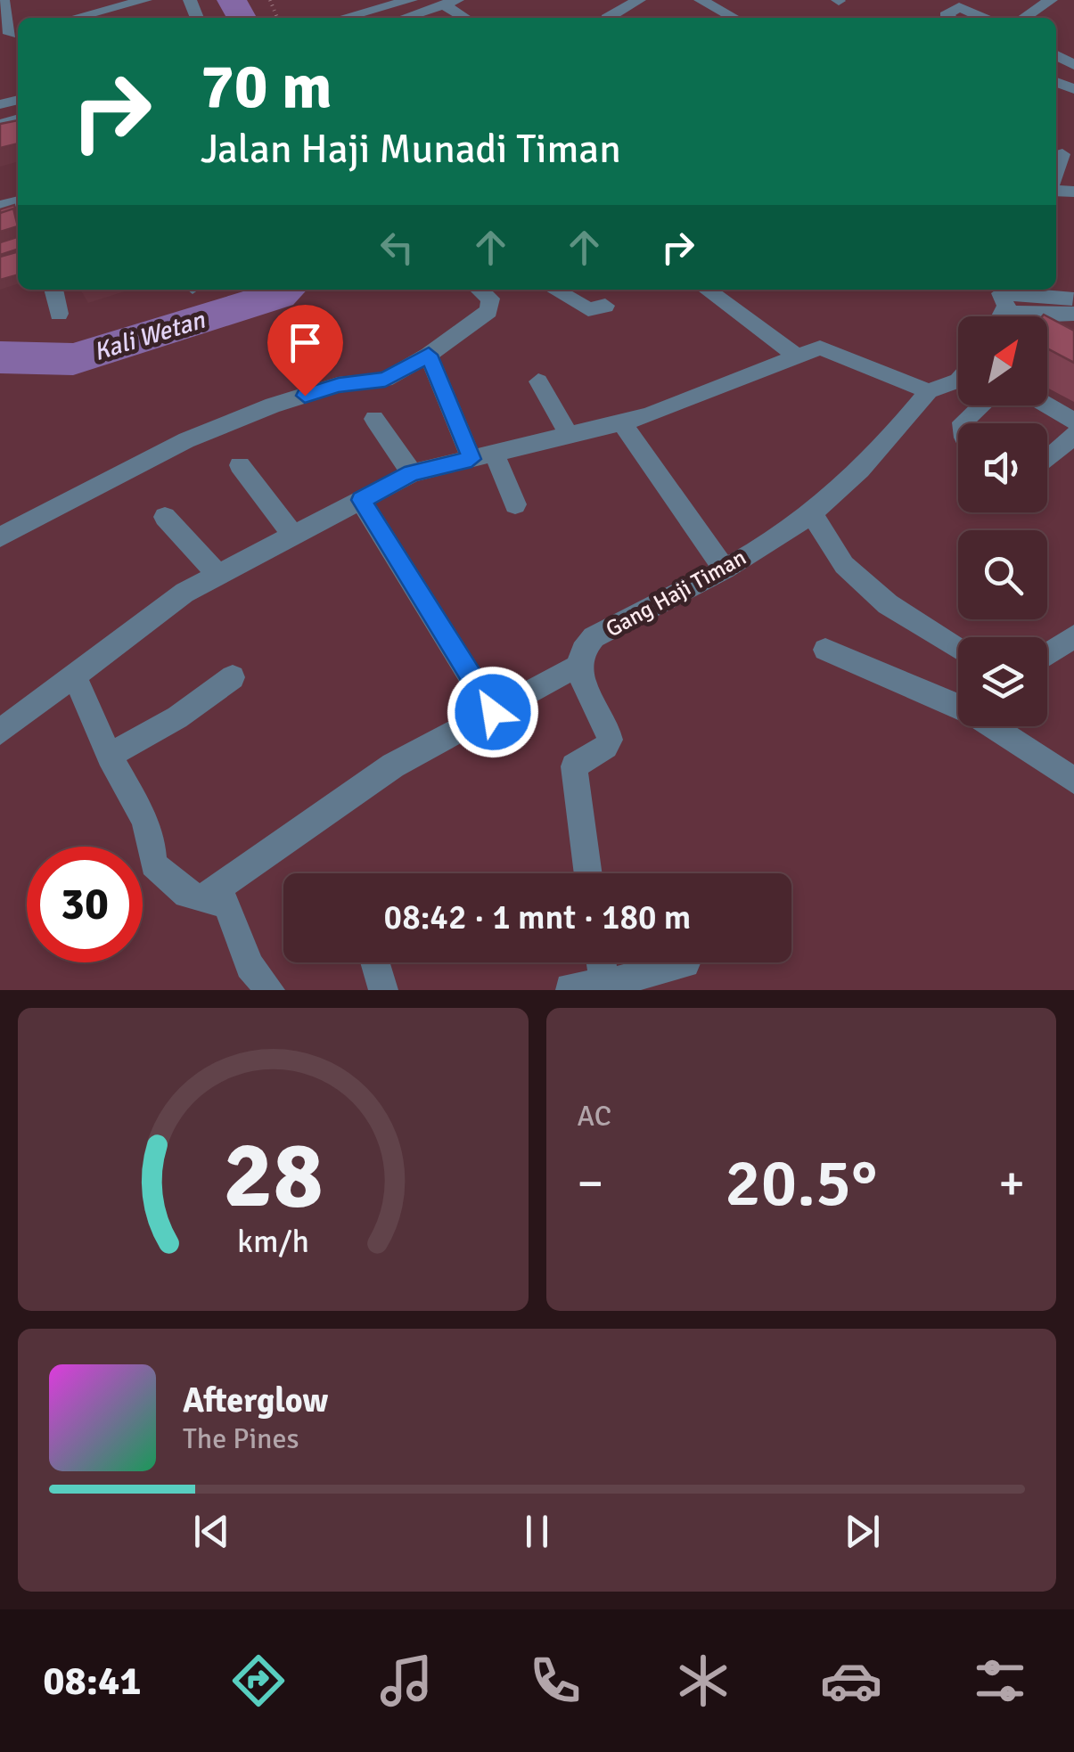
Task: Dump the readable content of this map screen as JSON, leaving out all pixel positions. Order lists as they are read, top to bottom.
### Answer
{
  "streets": {
    "street": ["Gang Haji Timan"]
  },
  "water": ["Kali Wetan"],
  "north": "top right",
  "page": {
    "turn": ["70 m", "Jalan Haji Munadi Timan"],
    "limit": "30",
    "trip": "08:42 · 1 mnt · 180 m",
    "tile": "AC",
    "heat": ["−", "20.5°", "+"],
    "song": ["Afterglow", "The Pines"],
    "tabs": "08:41",
    "gauge": ["28", "km/h"]
  }
}
